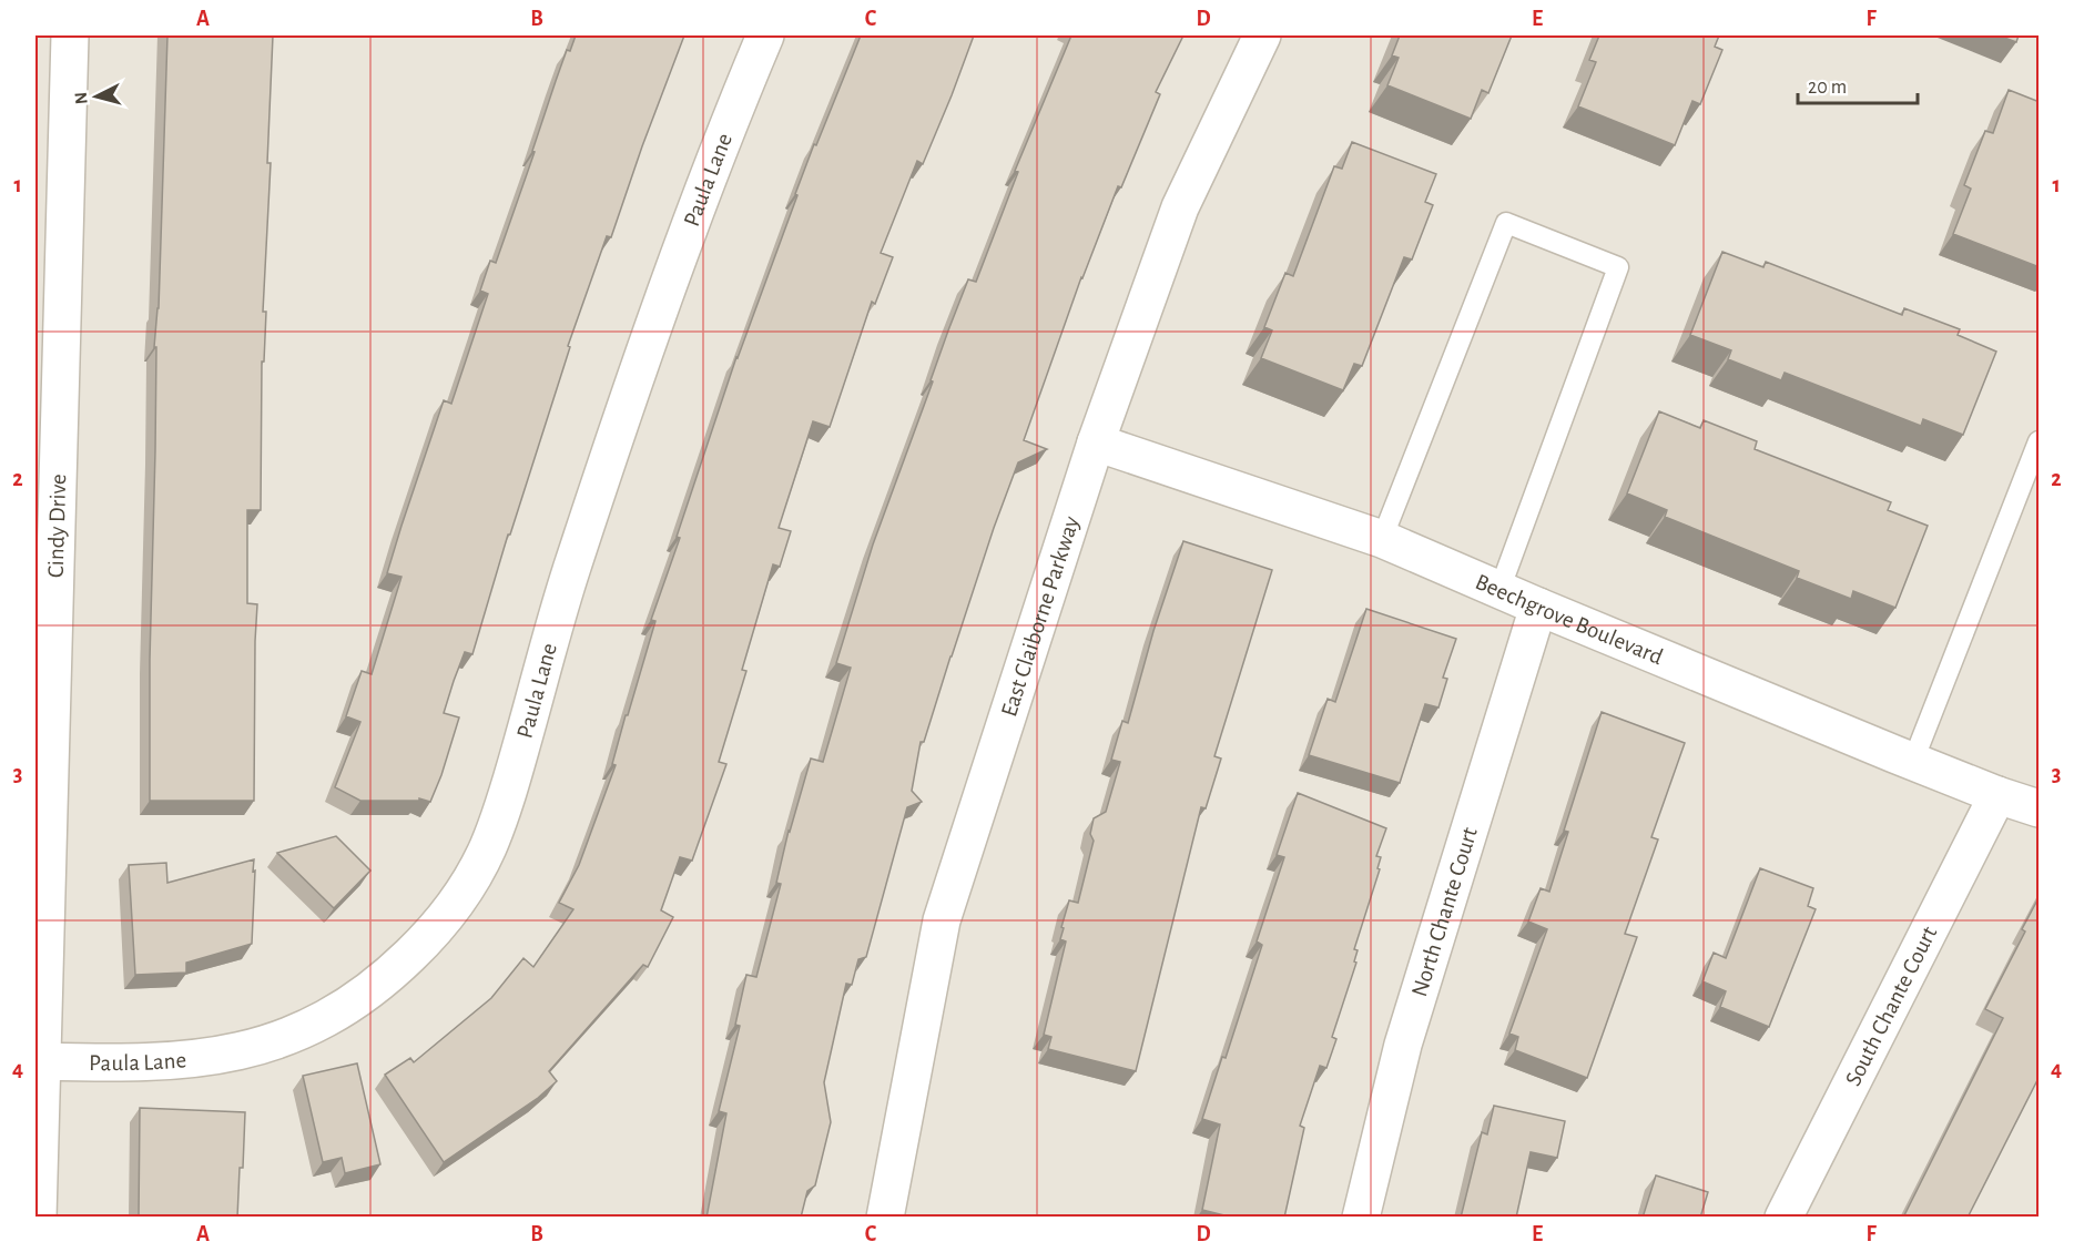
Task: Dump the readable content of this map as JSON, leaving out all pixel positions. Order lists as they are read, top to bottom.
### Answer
{
  "streets": {
    "street": [
      "Paula Lane",
      "Cindy Drive",
      "East Claiborne Parkway",
      "Beechgrove Boulevard",
      "North Chante Court",
      "South Chante Court"
    ]
  },
  "crossings": [
    ["Paula Lane", "Cindy Drive"],
    ["East Claiborne Parkway", "Beechgrove Boulevard"],
    ["Beechgrove Boulevard", "North Chante Court"],
    ["Beechgrove Boulevard", "South Chante Court"]
  ],
  "scale_bar": "20 m",
  "north": "left",
  "grid": {
    "columns": [
      "A",
      "B",
      "C",
      "D",
      "E",
      "F"
    ],
    "rows": [
      "1",
      "2",
      "3",
      "4"
    ]
  }
}
